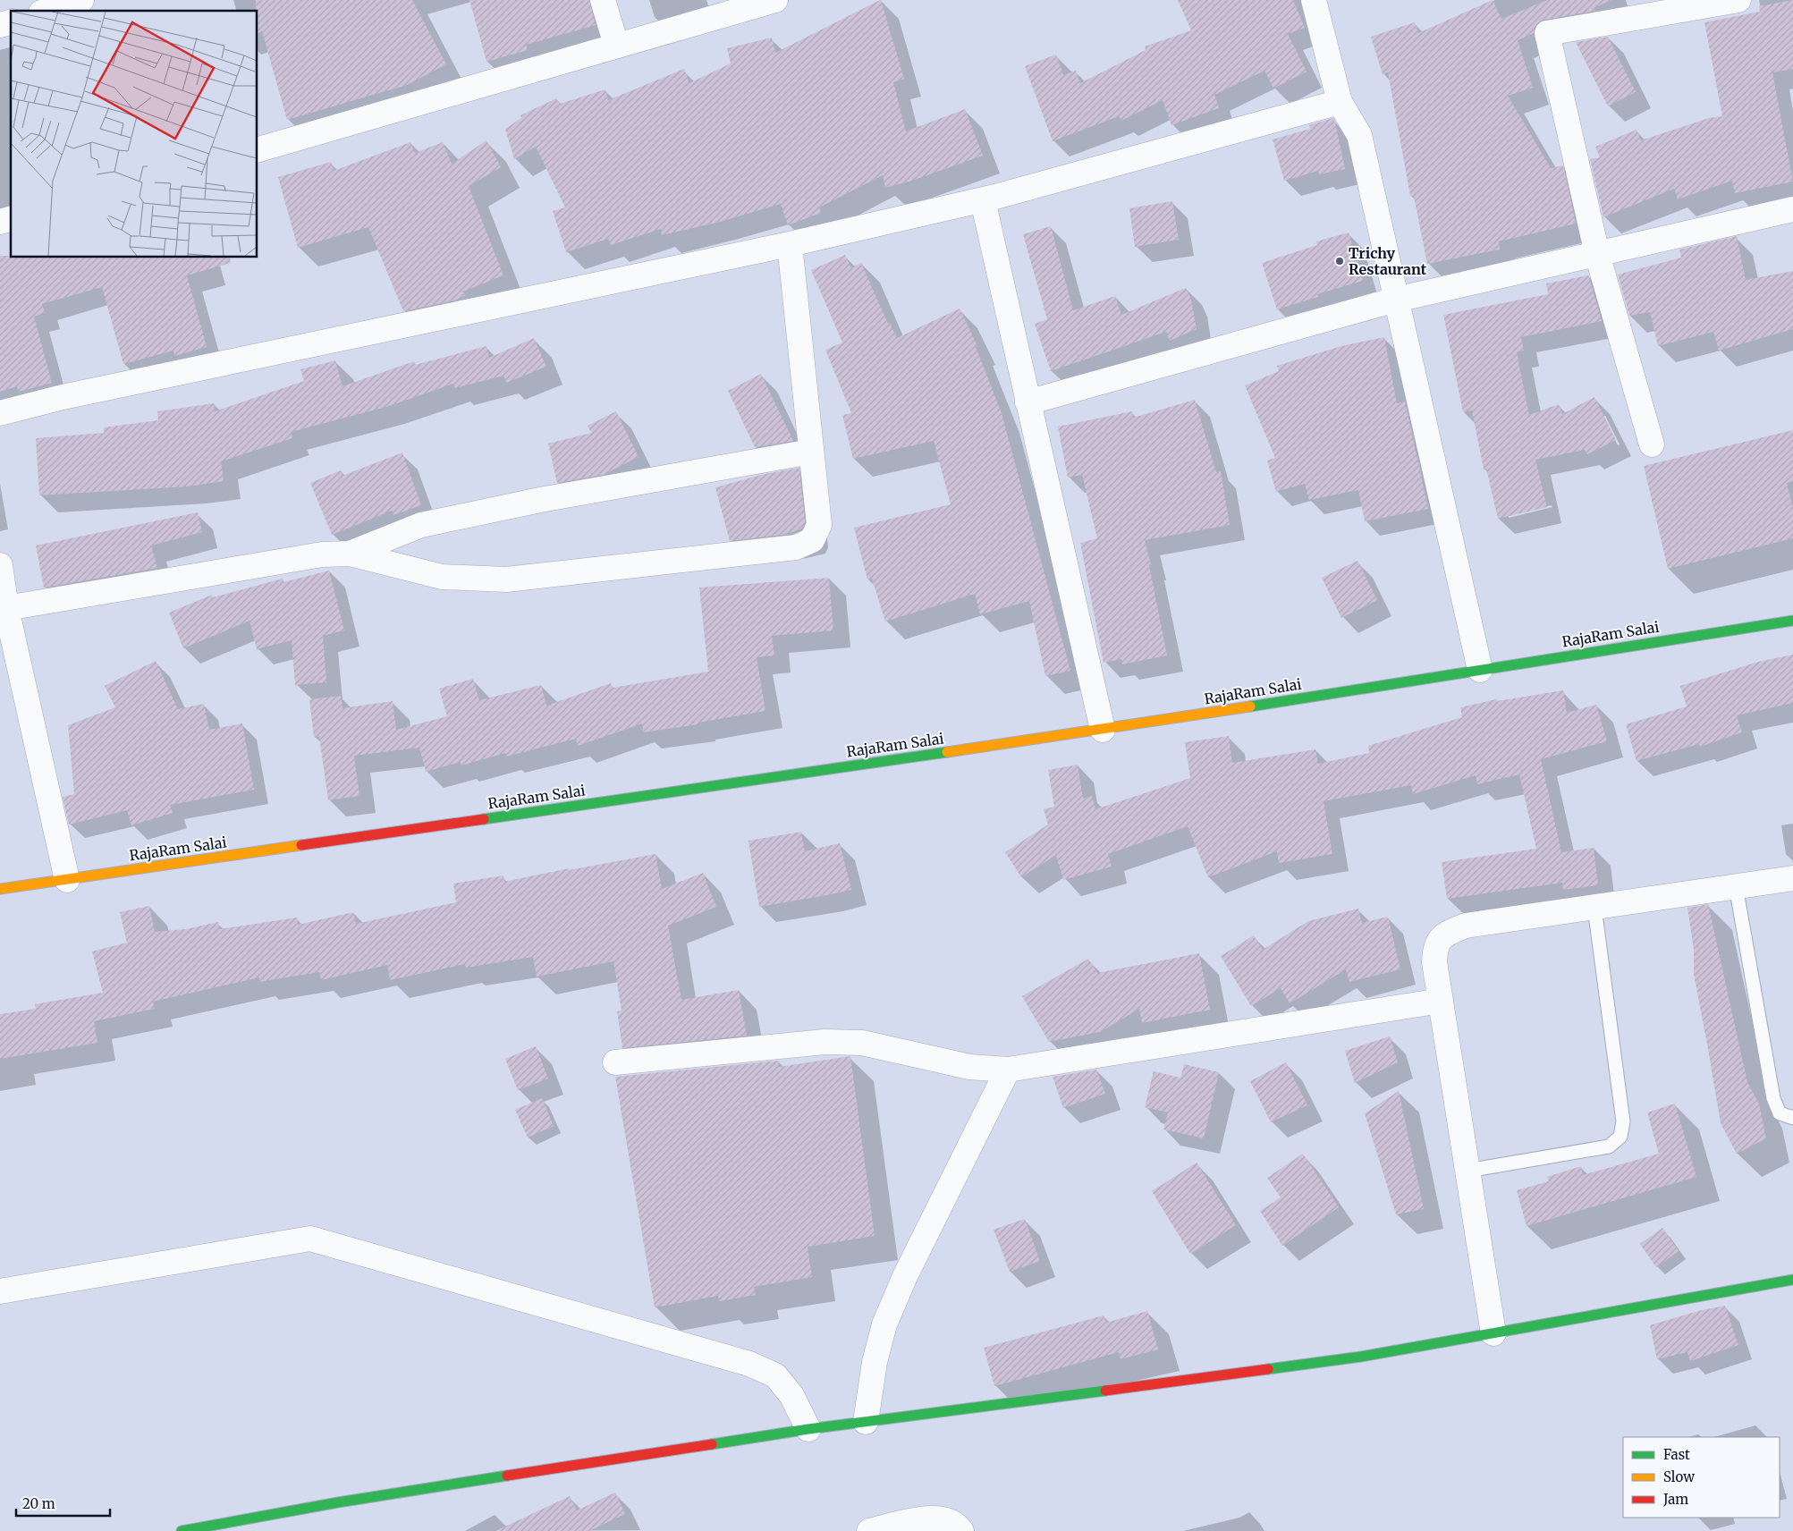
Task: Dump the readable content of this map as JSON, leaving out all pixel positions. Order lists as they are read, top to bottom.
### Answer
{
  "streets": {
    "street": ["RajaRam Salai"]
  },
  "places": ["Trichy Restaurant"],
  "legend": ["Fast", "Slow", "Jam"],
  "scale_bar": "20 m"
}
